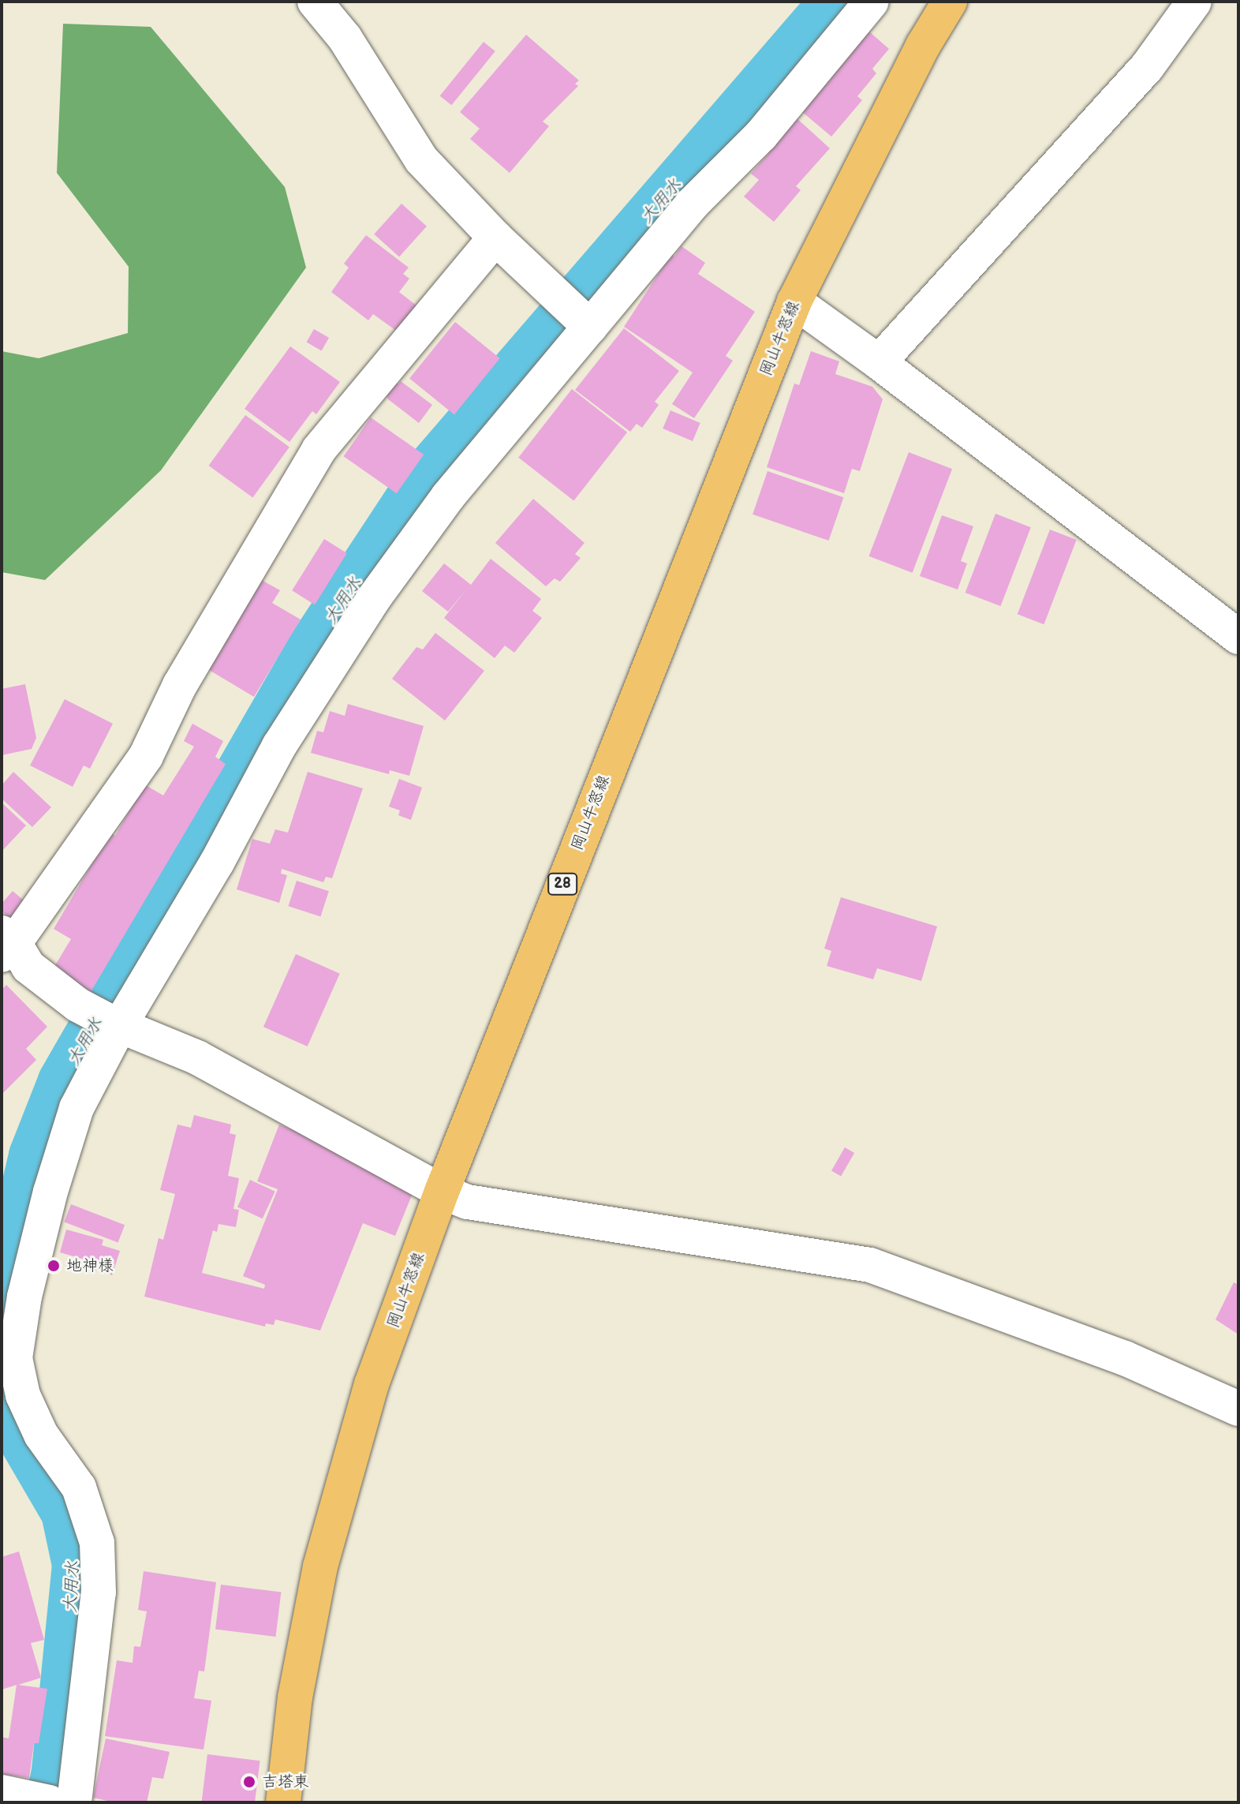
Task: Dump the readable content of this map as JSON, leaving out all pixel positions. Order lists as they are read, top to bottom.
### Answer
{
  "streets": {
    "main road": ["岡山牛窓線", "28"]
  },
  "water": ["大用水"],
  "places": ["地神様", "吉塔東"]
}
